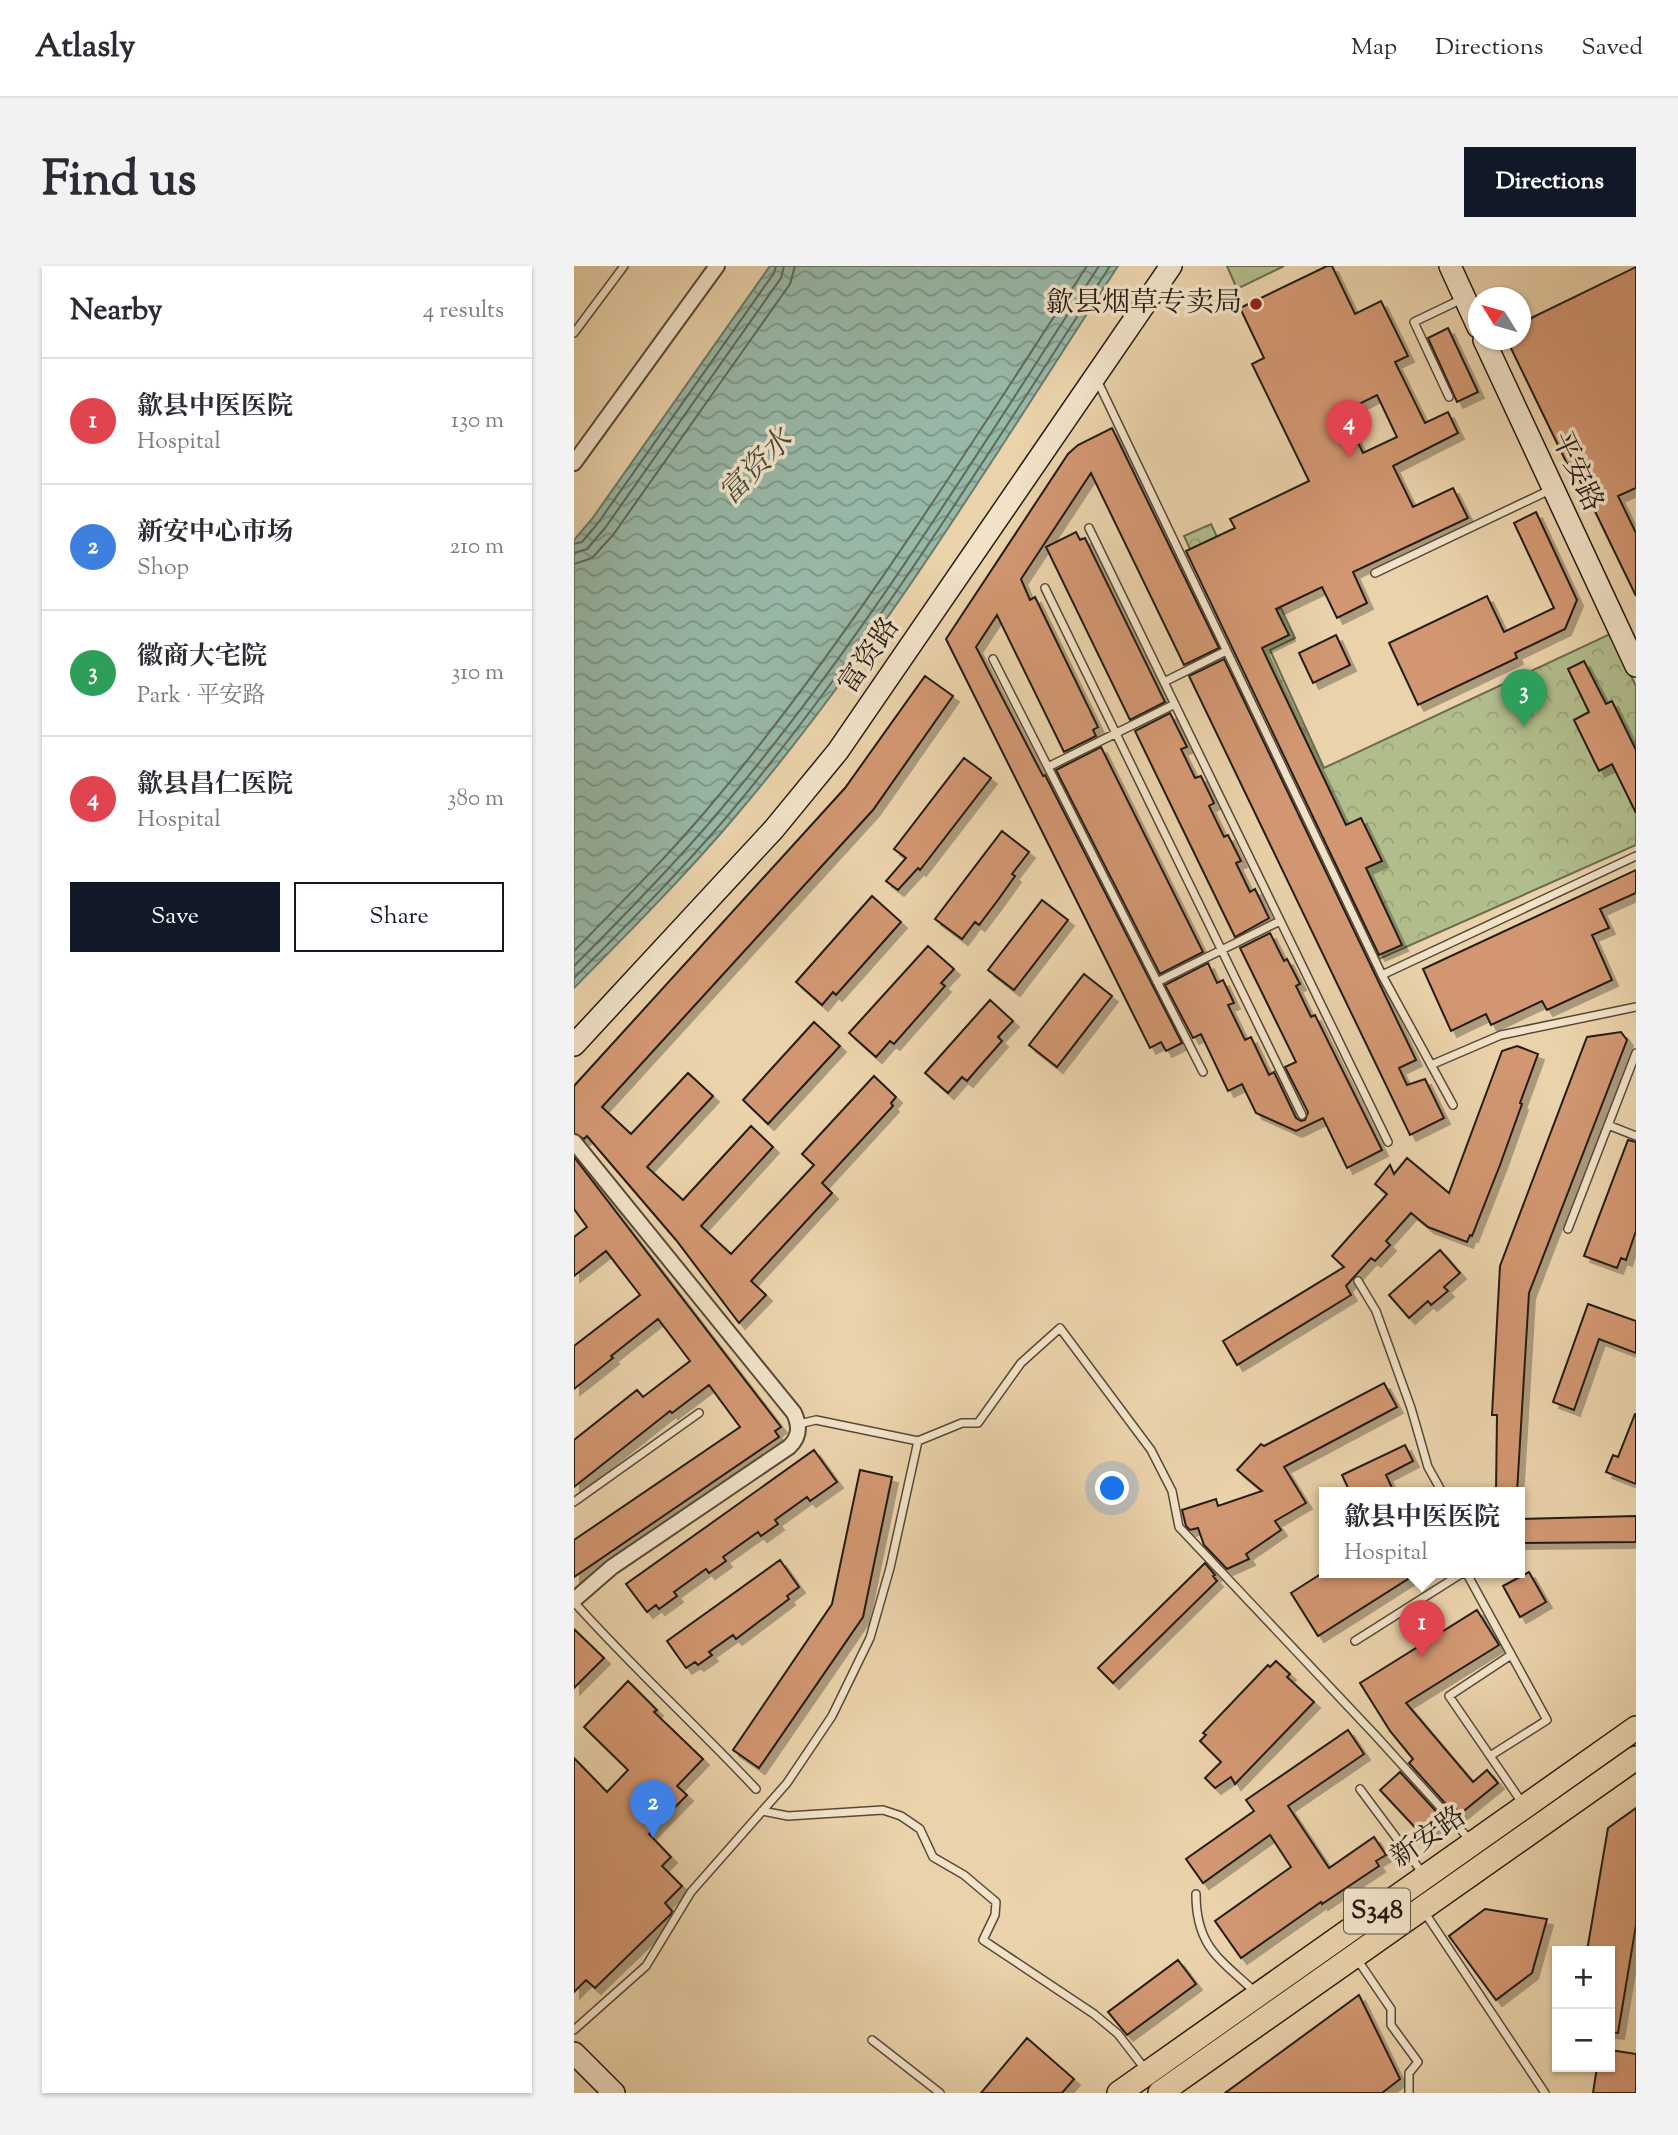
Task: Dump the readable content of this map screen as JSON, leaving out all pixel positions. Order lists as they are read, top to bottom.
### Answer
{
  "streets": {
    "main road": ["新安路", "S348"],
    "street": ["平安路", "富资路"]
  },
  "water": ["富资水"],
  "places": ["歙县烟草专卖局"],
  "north": "top left",
  "page": {
    "header": "Atlasly",
    "nav": ["Map", "Directions", "Saved"],
    "title": "Find us",
    "buttons": [
      "Directions",
      ["Save", "Share"]
    ],
    "heading": ["Nearby", "4 results"],
    "list": [
      {
        "mark": "1",
        "name": "歙县中医医院",
        "note": "Hospital",
        "value": "130 m"
      },
      {
        "mark": "2",
        "name": "新安中心市场",
        "note": "Shop",
        "value": "210 m"
      },
      {
        "mark": "3",
        "name": "徽商大宅院",
        "note": "Park · 平安路",
        "value": "310 m"
      },
      {
        "mark": "4",
        "name": "歙县昌仁医院",
        "note": "Hospital",
        "value": "380 m"
      }
    ],
    "pins": [
      "4",
      "3",
      "1",
      "2"
    ],
    "popup": ["歙县中医医院", "Hospital"],
    "map_buttons": ["+", "−"]
  }
}
